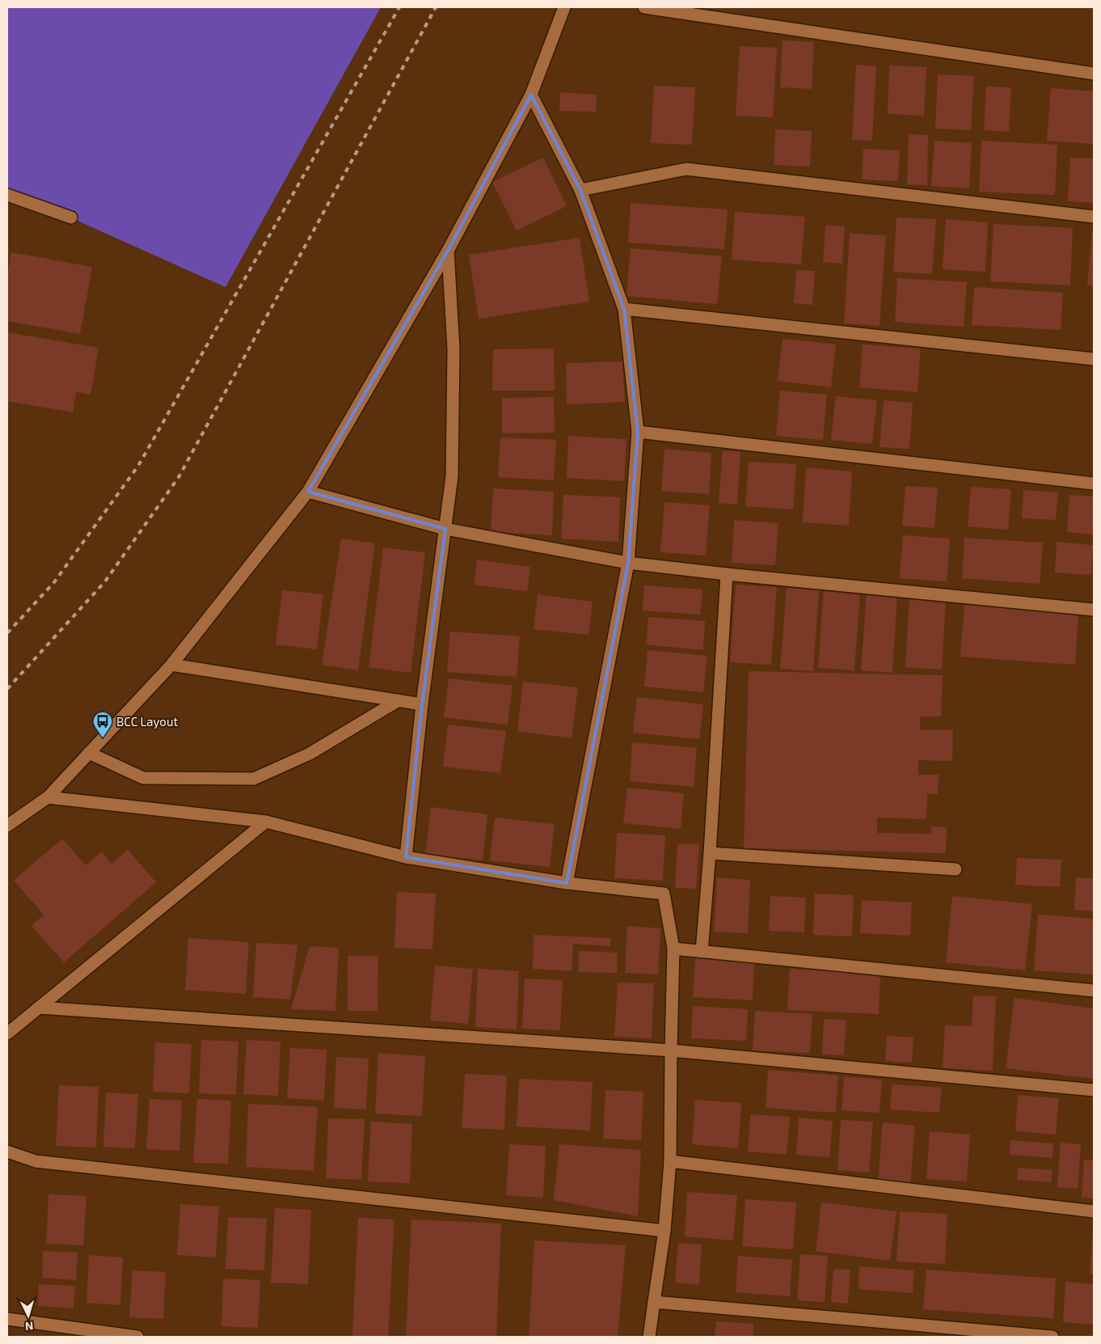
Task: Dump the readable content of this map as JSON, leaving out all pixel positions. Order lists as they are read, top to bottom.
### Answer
{
  "places": {
    "bus stop": ["BCC Layout"]
  },
  "north": "bottom"
}
